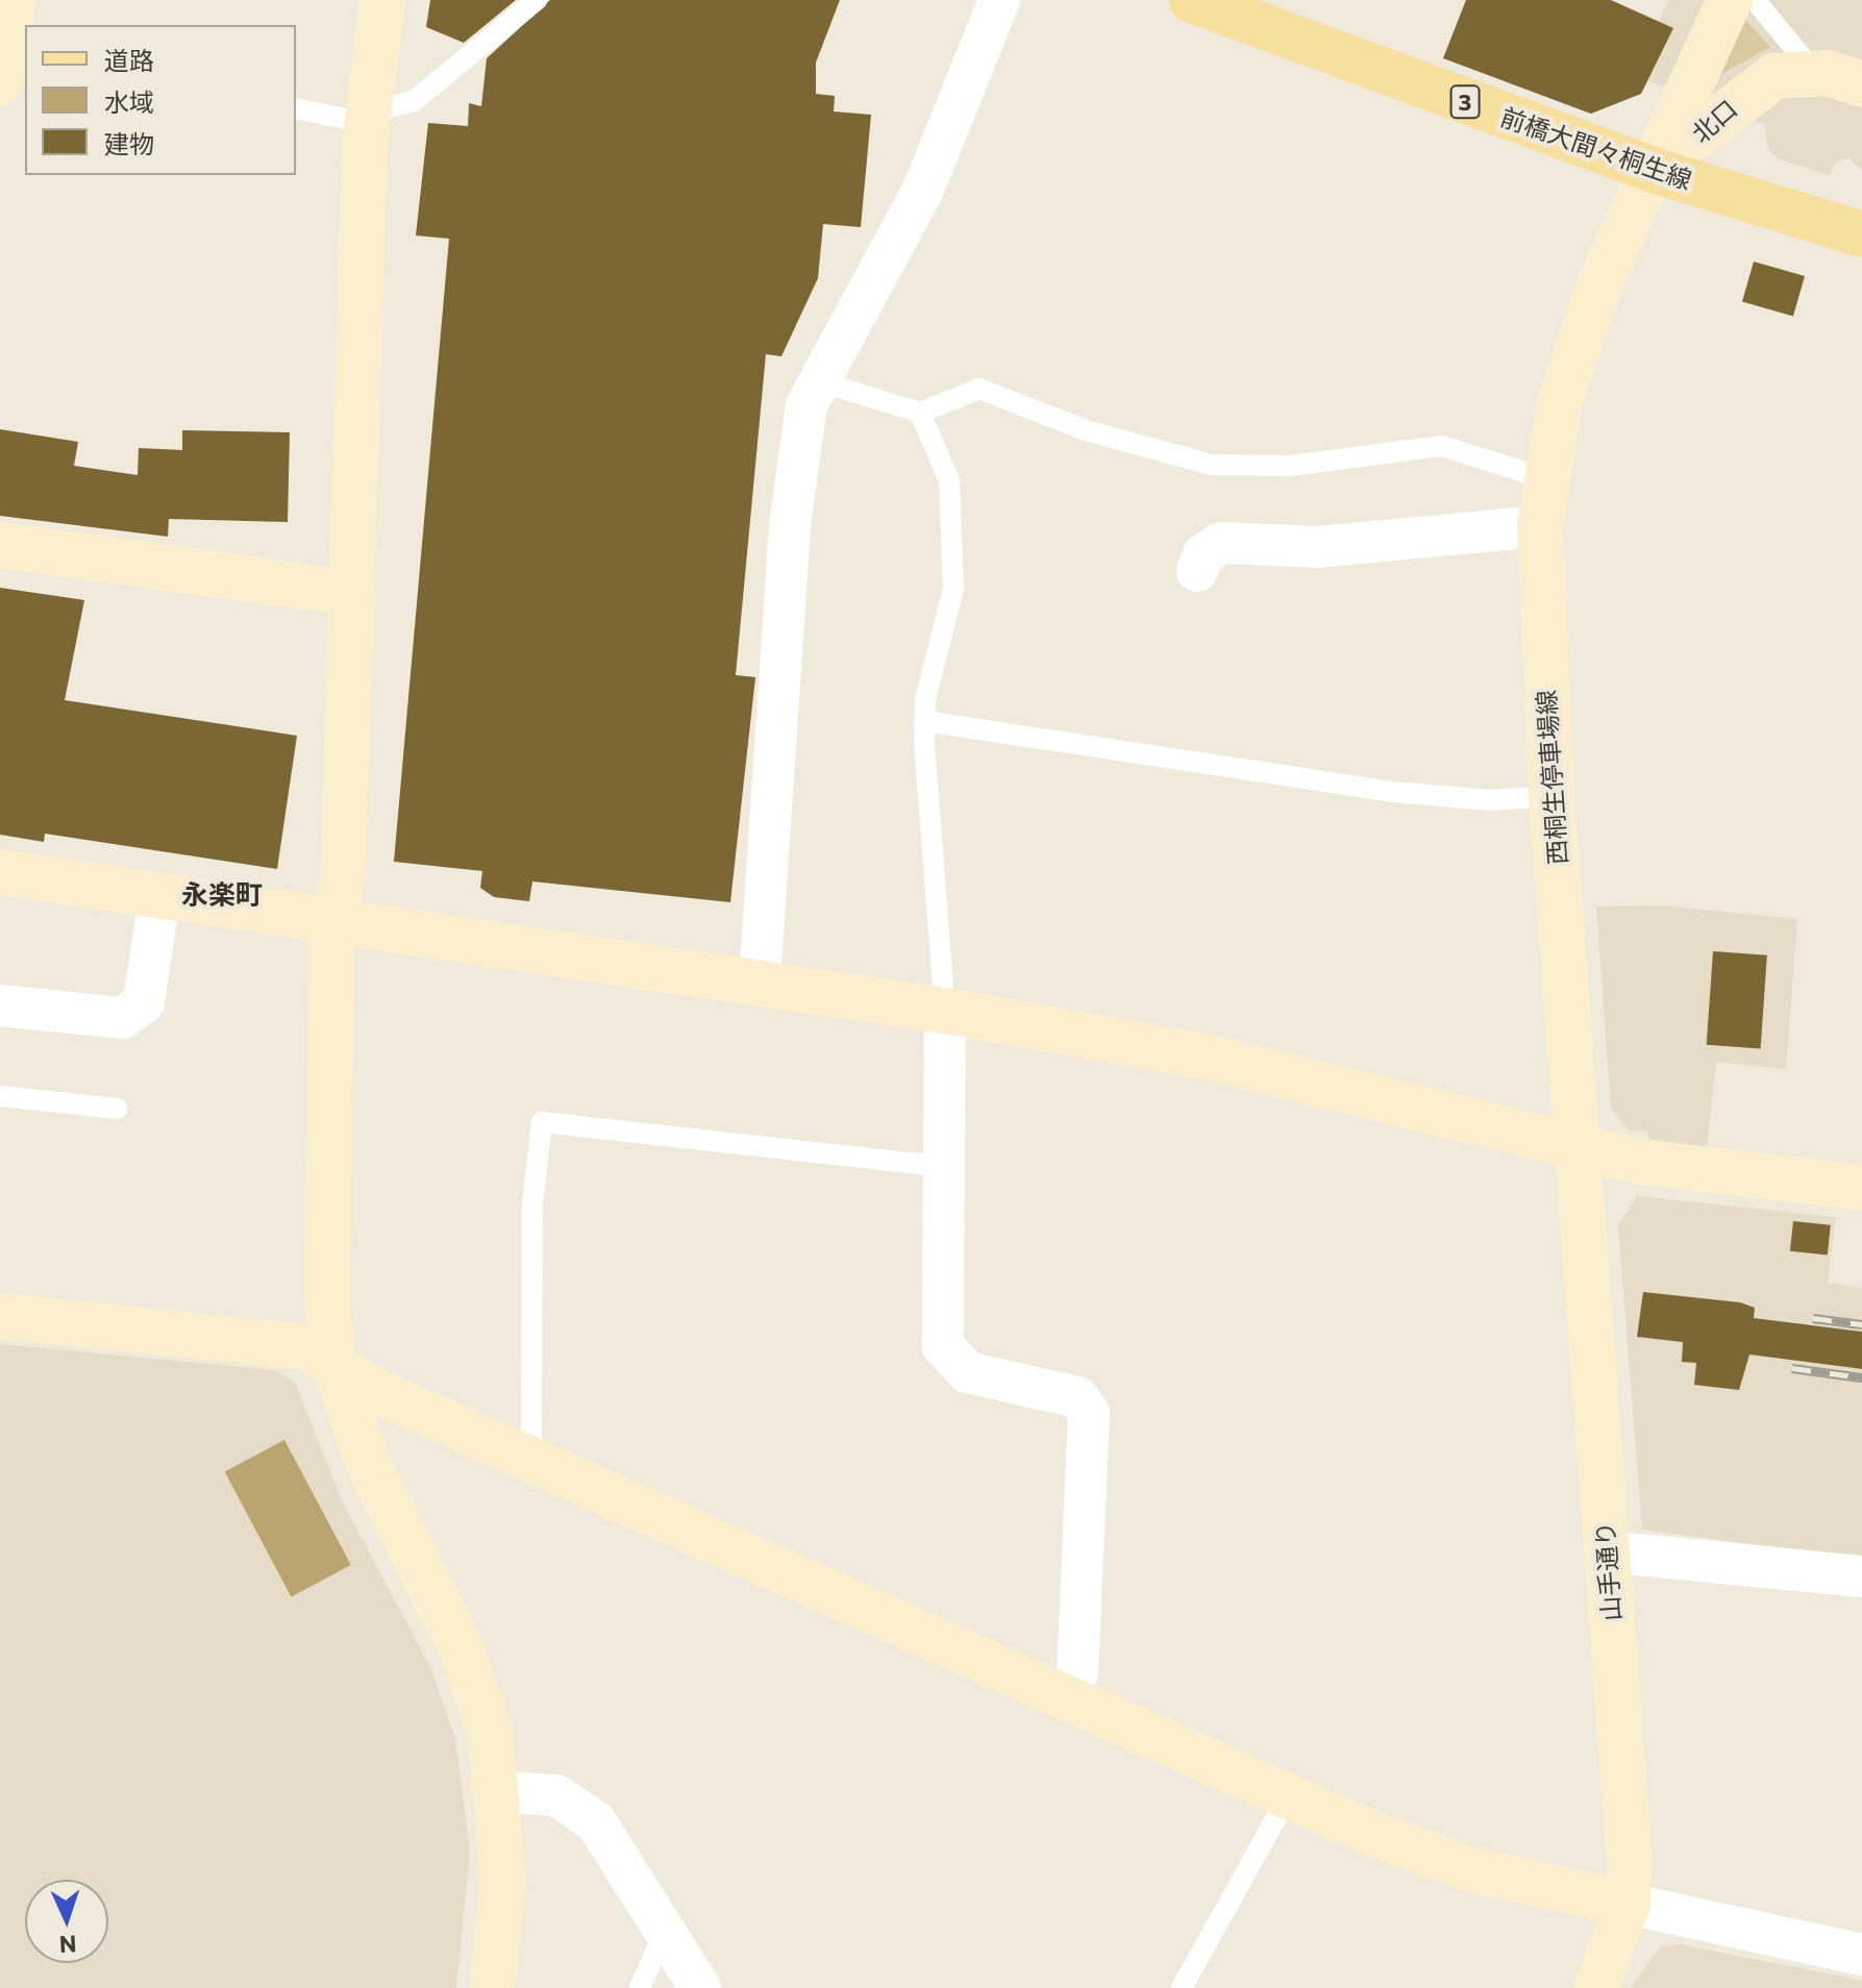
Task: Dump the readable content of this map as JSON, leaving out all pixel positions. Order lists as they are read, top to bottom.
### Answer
{
  "streets": {
    "main road": ["3", "前橋大間々桐生線"],
    "street": ["北口", "西桐生停車場線", "山手通り"]
  },
  "crossings": [
    ["北口", "前橋大間々桐生線"],
    ["北口", "西桐生停車場線"],
    ["前橋大間々桐生線", "西桐生停車場線"],
    ["西桐生停車場線", "山手通り"]
  ],
  "districts": ["永楽町"],
  "legend": ["道路", "水域", "建物"],
  "north": "bottom"
}
